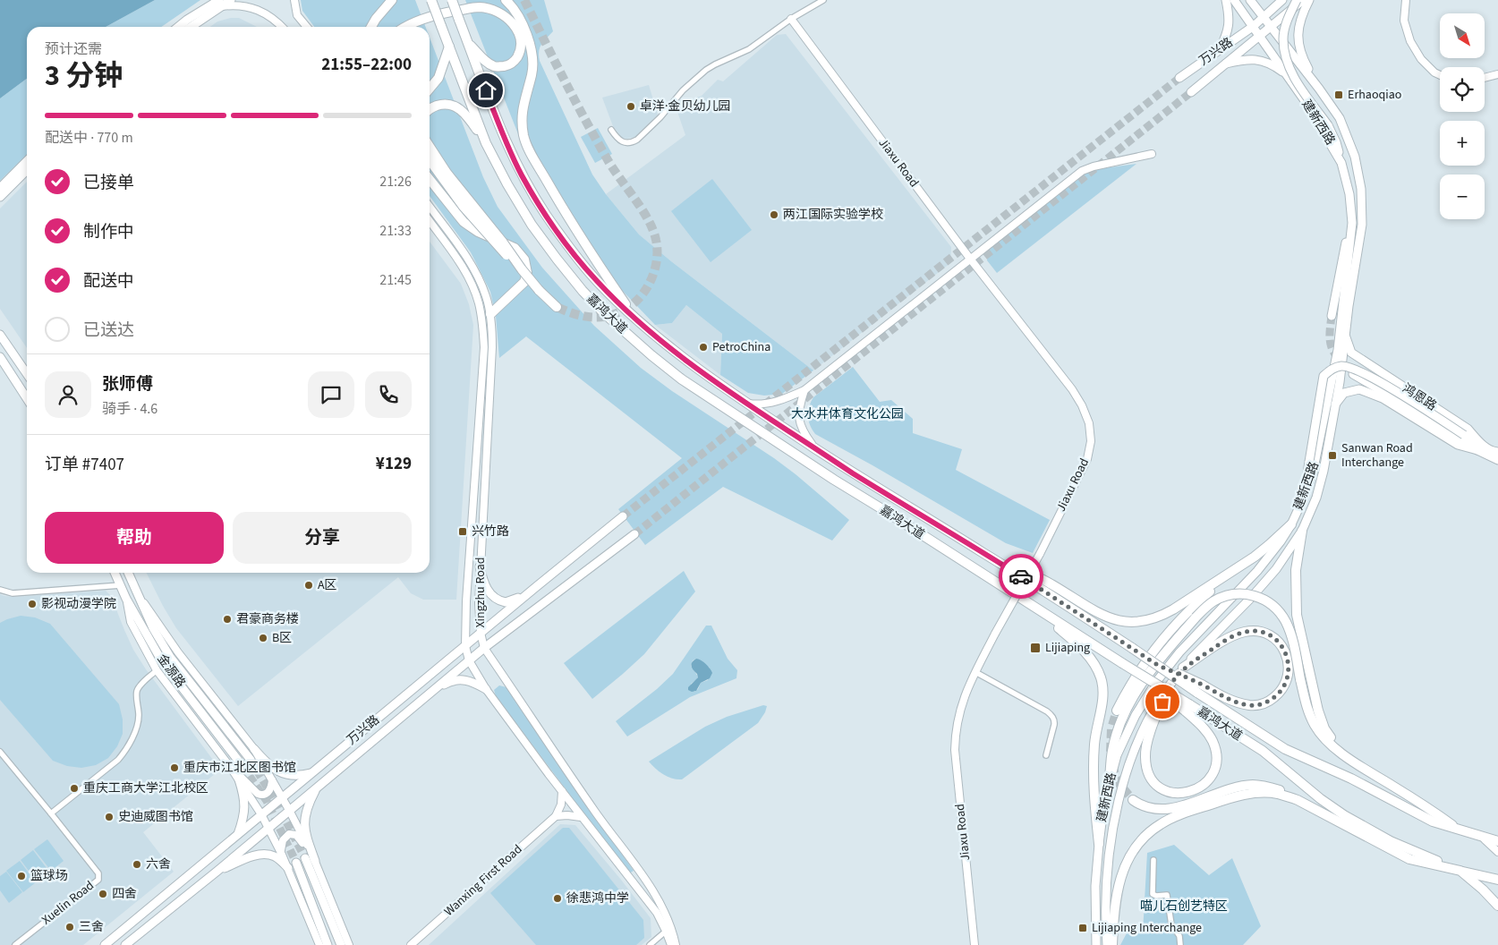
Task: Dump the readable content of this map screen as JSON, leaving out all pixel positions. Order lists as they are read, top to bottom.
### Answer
{
  "streets": {
    "highway": ["嘉鸿大道"],
    "main road": [
      "万兴路",
      "建新西路",
      "鸿恩路",
      "金源路"
    ],
    "street": [
      "Jiaxu Road",
      "Xingzhu Road",
      "Wanxing First Road",
      "Xuelin Road"
    ]
  },
  "crossings": [
    ["万兴路", "建新西路"],
    ["万兴路", "Xingzhu Road"],
    ["建新西路", "鸿恩路"]
  ],
  "parks": ["大水井体育文化公园", "喵儿石创艺特区"],
  "places": {
    "transit": [
      "Erhaoqiao",
      "Sanwan Road Interchange",
      "兴竹路",
      "Lijiaping",
      "Lijiaping Interchange"
    ],
    "other": [
      "卓洋·金贝幼儿园",
      "两江国际实验学校",
      "PetroChina",
      "A区",
      "影视动漫学院",
      "君豪商务楼",
      "B区",
      "重庆市江北区图书馆",
      "重庆工商大学江北校区",
      "史迪威图书馆",
      "六舍",
      "篮球场",
      "四舍",
      "徐悲鸿中学",
      "三舍"
    ]
  },
  "north": "bottom right",
  "page": {
    "map_buttons": ["+", "−"],
    "heading": ["3 分钟", "预计还需", "21:55–22:00"],
    "panel": [
      "张师傅",
      "骑手 · 4.6",
      "订单 #7407",
      "¥129"
    ],
    "bar": "配送中 · 770 m",
    "list": [
      ["已接单", "21:26"],
      ["制作中", "21:33"],
      ["配送中", "21:45"],
      "已送达"
    ],
    "buttons": ["帮助", "分享"]
  }
}
